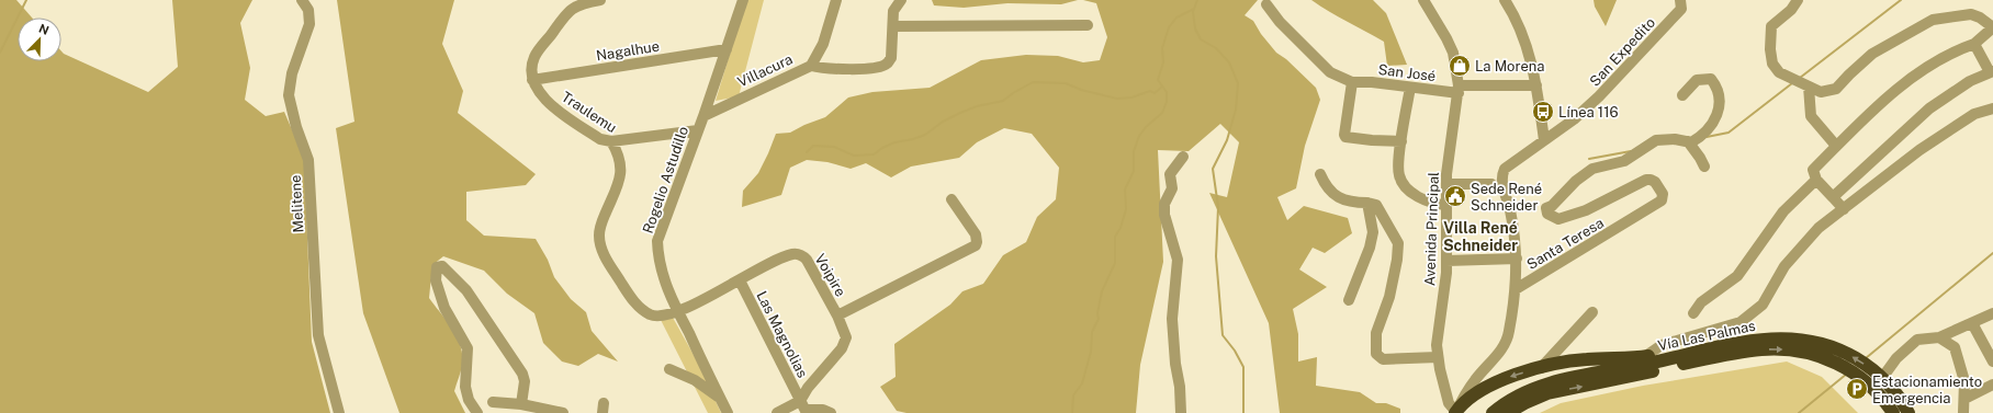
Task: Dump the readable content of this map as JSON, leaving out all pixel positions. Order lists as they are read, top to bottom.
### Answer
{
  "streets": {
    "highway": ["Vía Las Palmas"],
    "street": [
      "Nagalhue",
      "San Expedito",
      "Villacura",
      "San José",
      "Traulemu",
      "Rogelio Astudillo",
      "Melitene",
      "Avenida Principal",
      "Santa Teresa",
      "Voipire",
      "Las Magnolias"
    ]
  },
  "crossings": [
    ["Nagalhue", "Traulemu"],
    ["Nagalhue", "Rogelio Astudillo"],
    ["Villacura", "Rogelio Astudillo"],
    ["San José", "Avenida Principal"],
    ["Traulemu", "Rogelio Astudillo"],
    ["Traulemu", "Voipire"],
    ["Rogelio Astudillo", "Voipire"],
    ["Voipire", "Las Magnolias"]
  ],
  "districts": ["Villa René Schneider"],
  "places": {
    "shop": ["La Morena"],
    "bus stop": ["Línea 116"],
    "public building": ["Sede René Schneider"],
    "parking": ["Estacionamiento Emergencia"]
  },
  "north": "top right"
}
